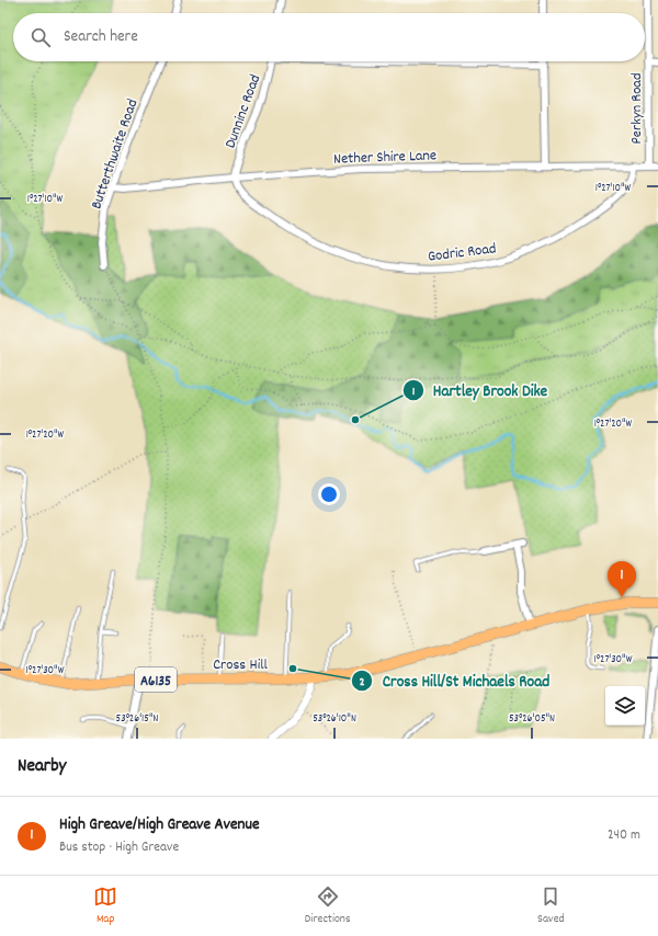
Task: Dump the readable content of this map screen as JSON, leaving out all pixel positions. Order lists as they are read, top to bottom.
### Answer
{
  "streets": {
    "main road": ["Cross Hill", "A6135"],
    "street": [
      "Perkyn Road",
      "Dunninc Road",
      "Butterthwaite Road",
      "Nether Shire Lane",
      "Godric Road"
    ]
  },
  "crossings": [
    ["Perkyn Road", "Nether Shire Lane"],
    ["Dunninc Road", "Nether Shire Lane"],
    ["Dunninc Road", "Godric Road"],
    ["Butterthwaite Road", "Nether Shire Lane"],
    ["Nether Shire Lane", "Godric Road"],
    ["Cross Hill", "A6135"]
  ],
  "places": ["Hartley Brook Dike", "Cross Hill/St Michaels Road"],
  "page": {
    "search": "Search here",
    "pins": "1",
    "heading": "Nearby",
    "list": [
      {
        "mark": "1",
        "name": "High Greave/High Greave Avenue",
        "note": "Bus stop · High Greave",
        "value": "240 m"
      }
    ],
    "nav": ["Map", "Directions", "Saved"]
  },
  "coordinates": [
    "1°27'10\"W",
    "1°27'20\"W",
    "1°27'30\"W",
    "53°26'15\"N",
    "53°26'10\"N",
    "53°26'05\"N"
  ]
}
